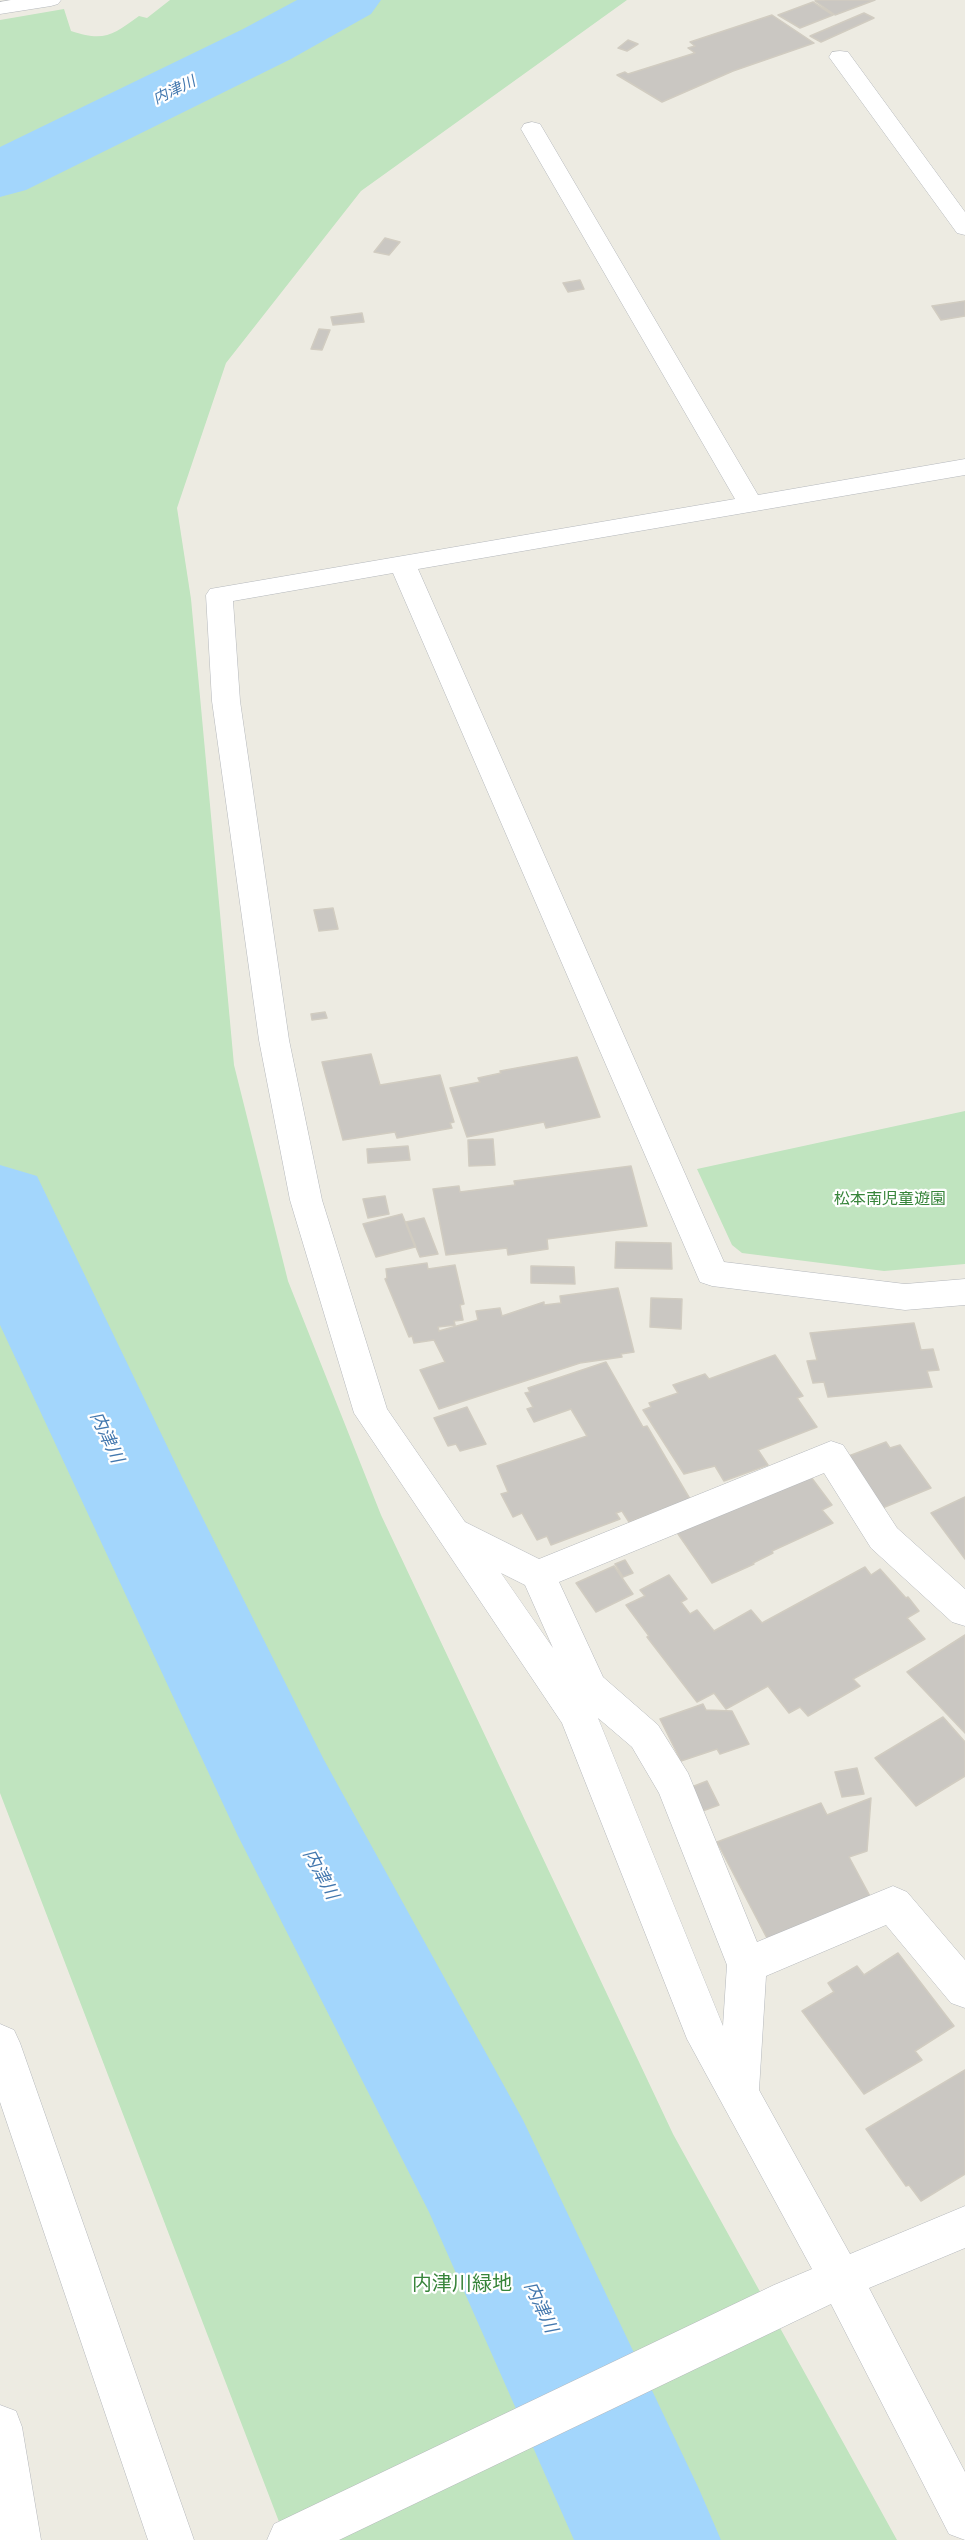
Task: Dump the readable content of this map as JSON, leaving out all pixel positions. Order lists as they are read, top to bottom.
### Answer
{
  "water": ["内津川"],
  "parks": ["松本南児童遊園", "内津川緑地"]
}
